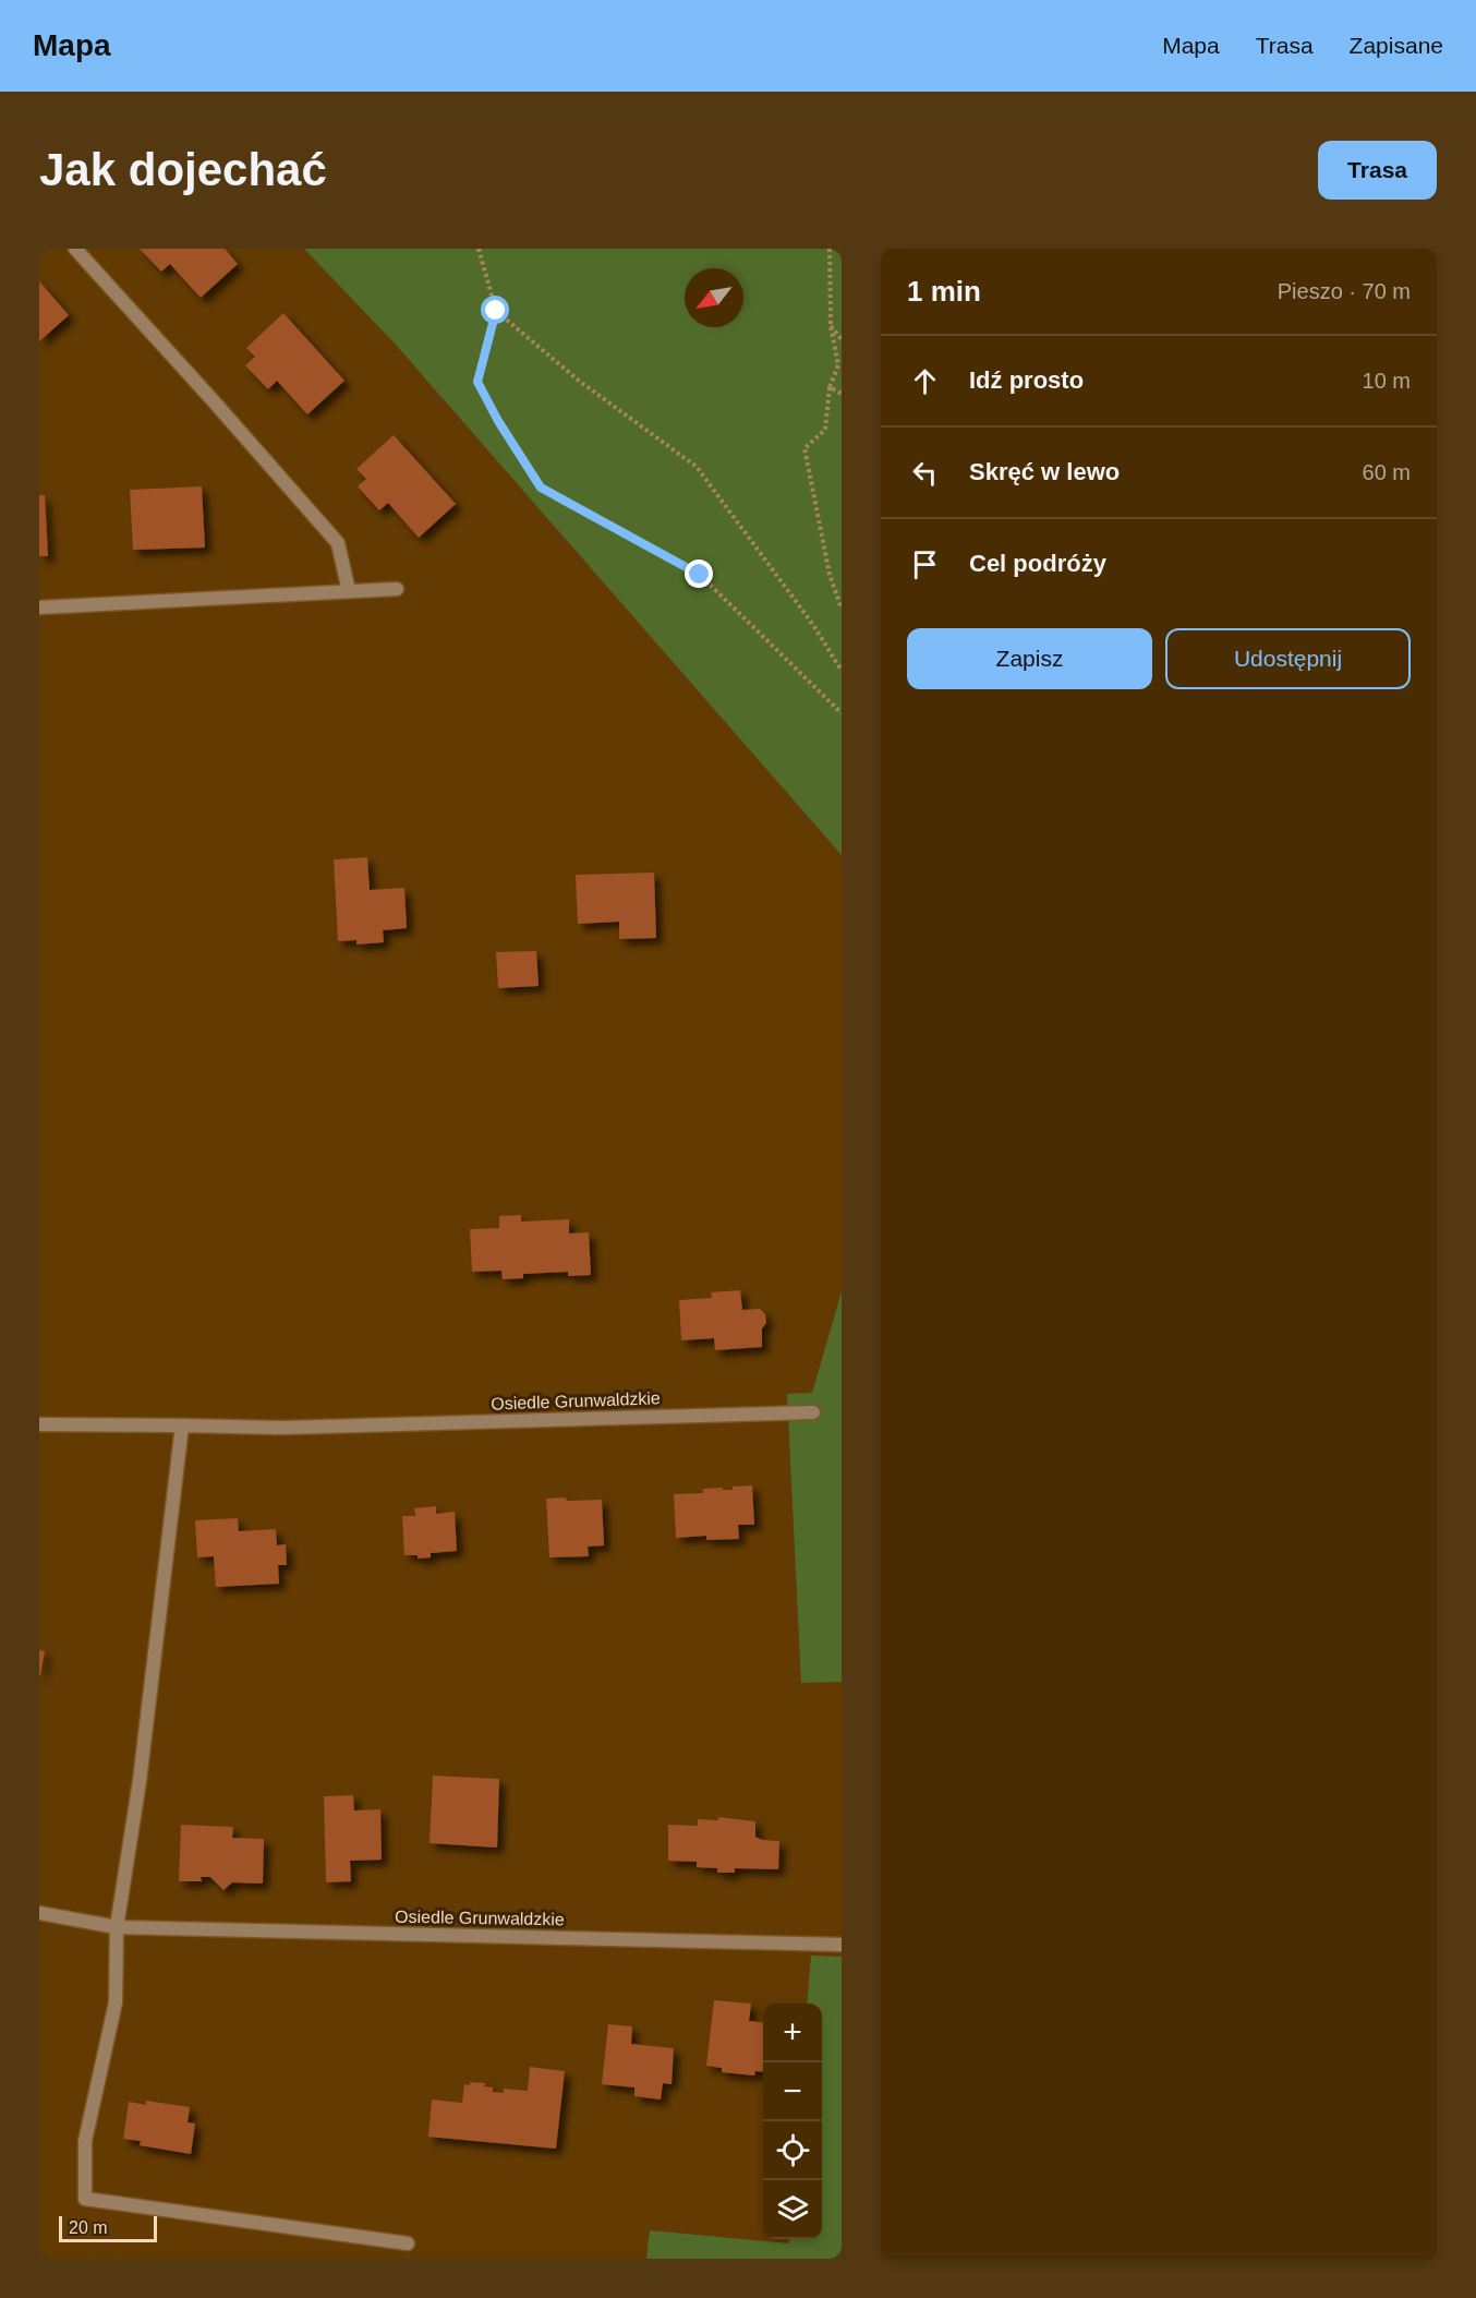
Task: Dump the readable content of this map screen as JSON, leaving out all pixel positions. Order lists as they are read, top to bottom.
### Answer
{
  "streets": {
    "street": ["Osiedle Grunwaldzkie"]
  },
  "scale_bar": "20 m",
  "north": "bottom left",
  "page": {
    "header": "Mapa",
    "nav": ["Mapa", "Trasa", "Zapisane"],
    "buttons": [
      "Trasa",
      ["Zapisz", "Udostępnij"]
    ],
    "title": "Jak dojechać",
    "heading": ["1 min", "Pieszo · 70 m"],
    "list": [
      ["Idź prosto", "10 m"],
      ["Skręć w lewo", "60 m"],
      "Cel podróży"
    ],
    "map_buttons": ["+", "−"],
    "scale": "20 m"
  }
}
